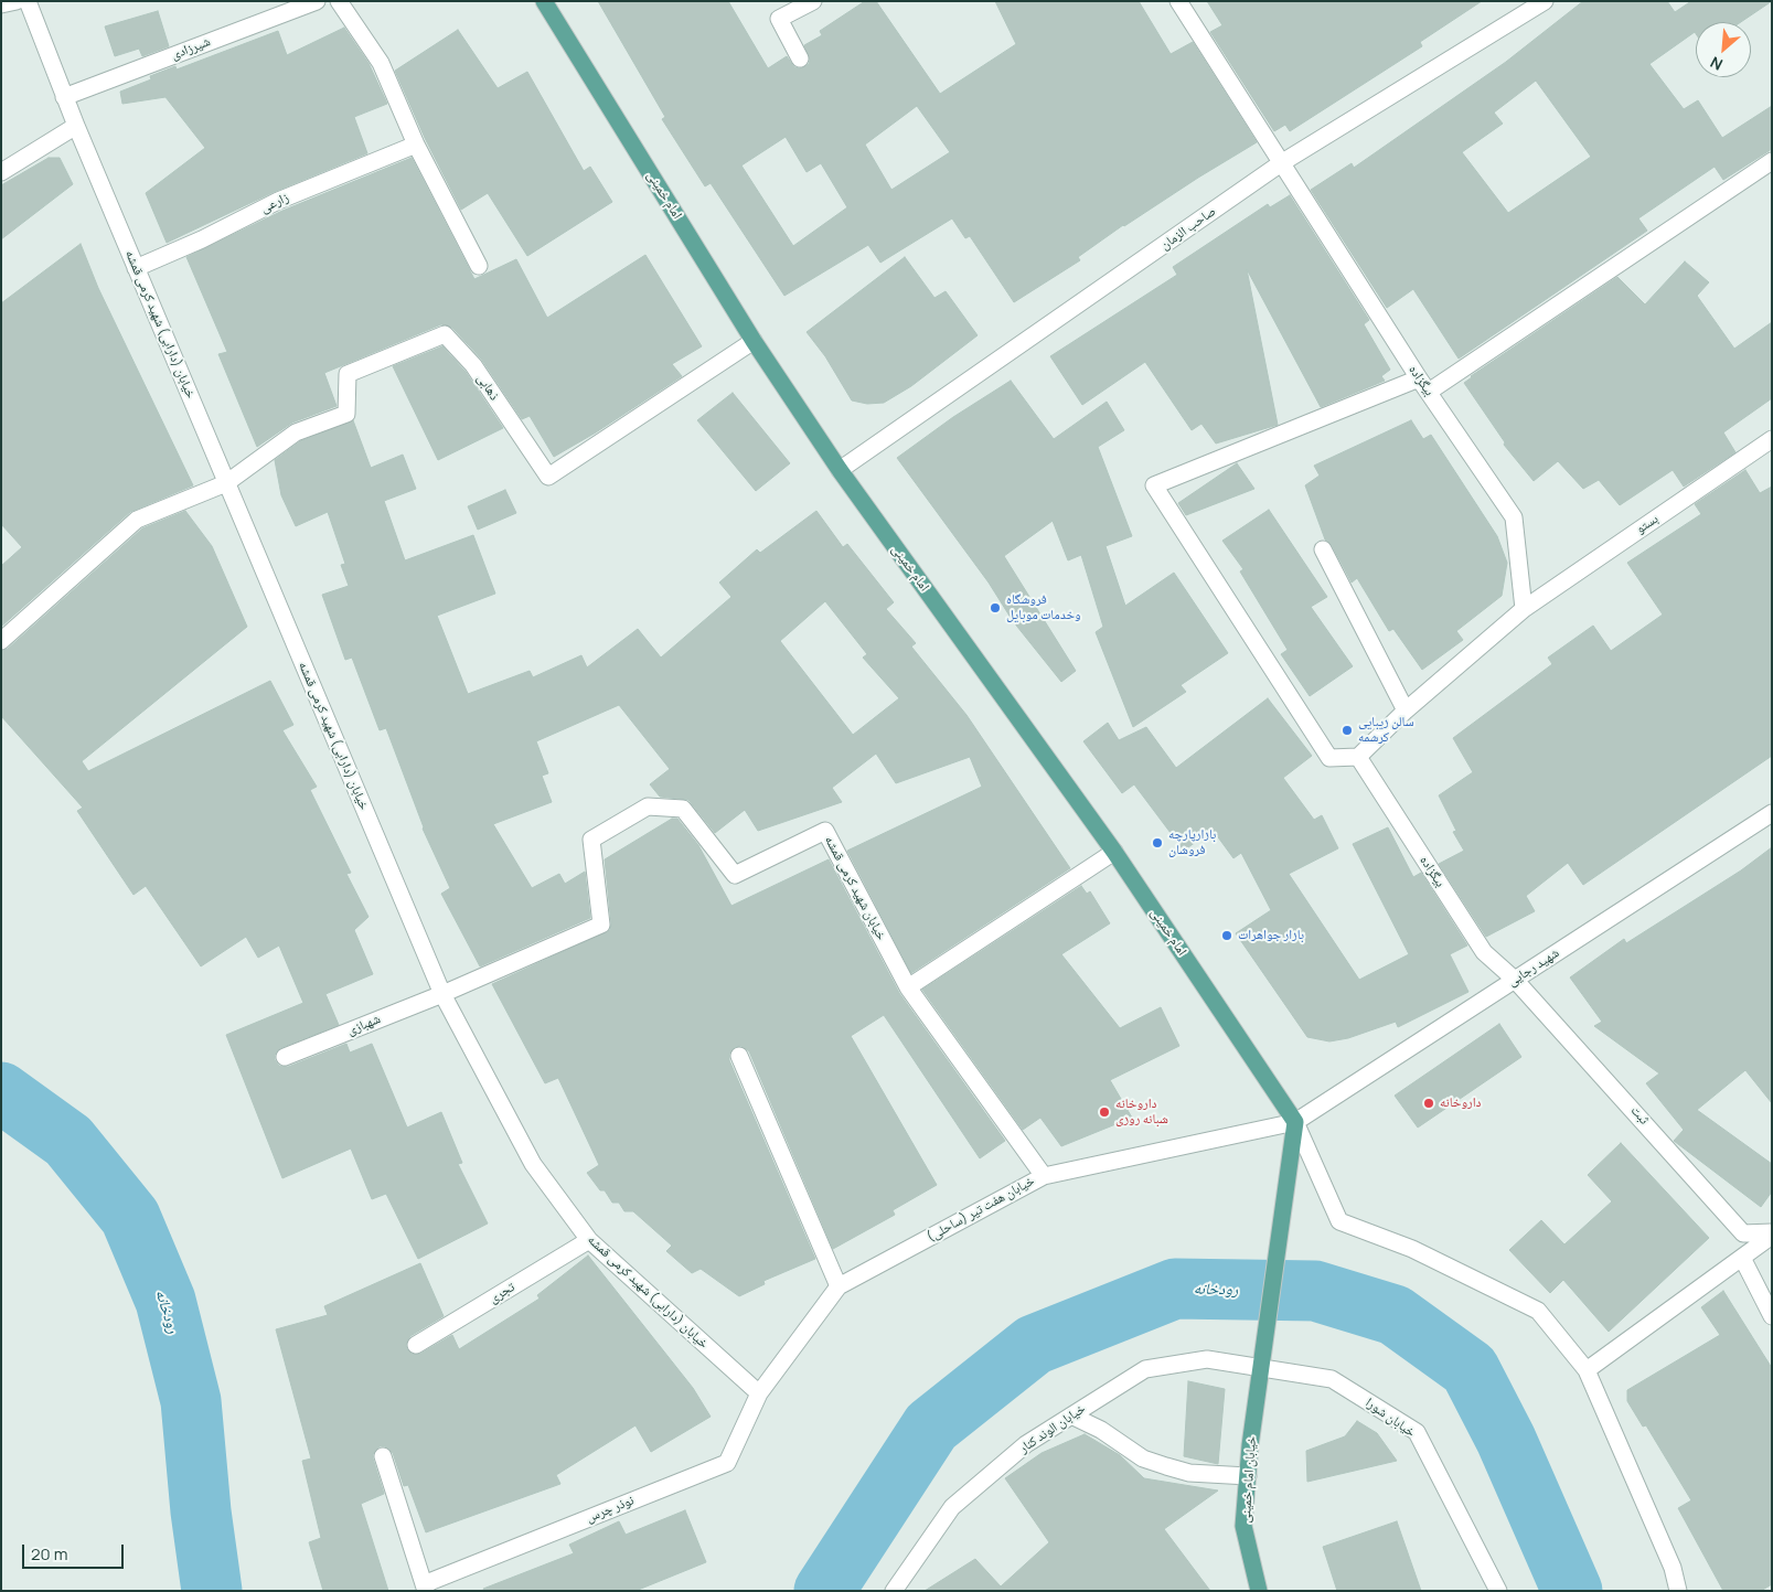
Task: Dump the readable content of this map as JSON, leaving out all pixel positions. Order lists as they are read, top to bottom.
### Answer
{
  "streets": {
    "main road": ["امام خمینی", "خیابان امام خمینی"],
    "street": [
      "شیرزادی",
      "زارعی",
      "صاحب الزمان",
      "خیابان (دارابی) شهید کرمی قمشه",
      "بیگزاده",
      "ذهابی",
      "بستو",
      "خیابان شهید کرمی قمشه",
      "شهید رجایی",
      "شهبازی",
      "ثبت",
      "خیابان هفت تیر (ساحلی)",
      "تجری",
      "خیابان شورا",
      "خیابان الوند کنار",
      "نوذر چرس"
    ]
  },
  "crossings": [
    ["شیرزادی", "خیابان (دارابی) شهید کرمی قمشه"],
    ["امام خمینی", "صاحب الزمان"],
    ["امام خمینی", "ذهابی"],
    ["امام خمینی", "شهید رجایی"],
    ["امام خمینی", "خیابان هفت تیر (ساحلی)"],
    ["امام خمینی", "خیابان امام خمینی"],
    ["زارعی", "خیابان (دارابی) شهید کرمی قمشه"],
    ["صاحب الزمان", "بیگزاده"],
    ["خیابان (دارابی) شهید کرمی قمشه", "ذهابی"],
    ["خیابان (دارابی) شهید کرمی قمشه", "خیابان شهید کرمی قمشه"],
    ["خیابان (دارابی) شهید کرمی قمشه", "شهبازی"],
    ["خیابان (دارابی) شهید کرمی قمشه", "خیابان هفت تیر (ساحلی)"],
    ["خیابان (دارابی) شهید کرمی قمشه", "تجری"],
    ["خیابان (دارابی) شهید کرمی قمشه", "نوذر چرس"],
    ["بیگزاده", "بستو"],
    ["بیگزاده", "شهید رجایی"],
    ["بیگزاده", "ثبت"],
    ["خیابان شهید کرمی قمشه", "شهبازی"],
    ["خیابان شهید کرمی قمشه", "خیابان هفت تیر (ساحلی)"],
    ["شهید رجایی", "ثبت"],
    ["شهید رجایی", "خیابان هفت تیر (ساحلی)"],
    ["شهید رجایی", "خیابان امام خمینی"],
    ["خیابان هفت تیر (ساحلی)", "خیابان امام خمینی"],
    ["خیابان هفت تیر (ساحلی)", "نوذر چرس"],
    ["خیابان شورا", "خیابان الوند کنار"],
    ["خیابان شورا", "خیابان امام خمینی"],
    ["خیابان الوند کنار", "خیابان امام خمینی"]
  ],
  "water": ["رودخانه"],
  "places": [
    "فروشگاه وخدمات موبایل",
    "سالن زیبایی کرشمه",
    "بازارپارچه فروشان",
    "بازار جواهرات",
    "داروخانه",
    "داروخانه شبانه روزی"
  ],
  "scale_bar": "20 m",
  "north": "bottom left"
}
